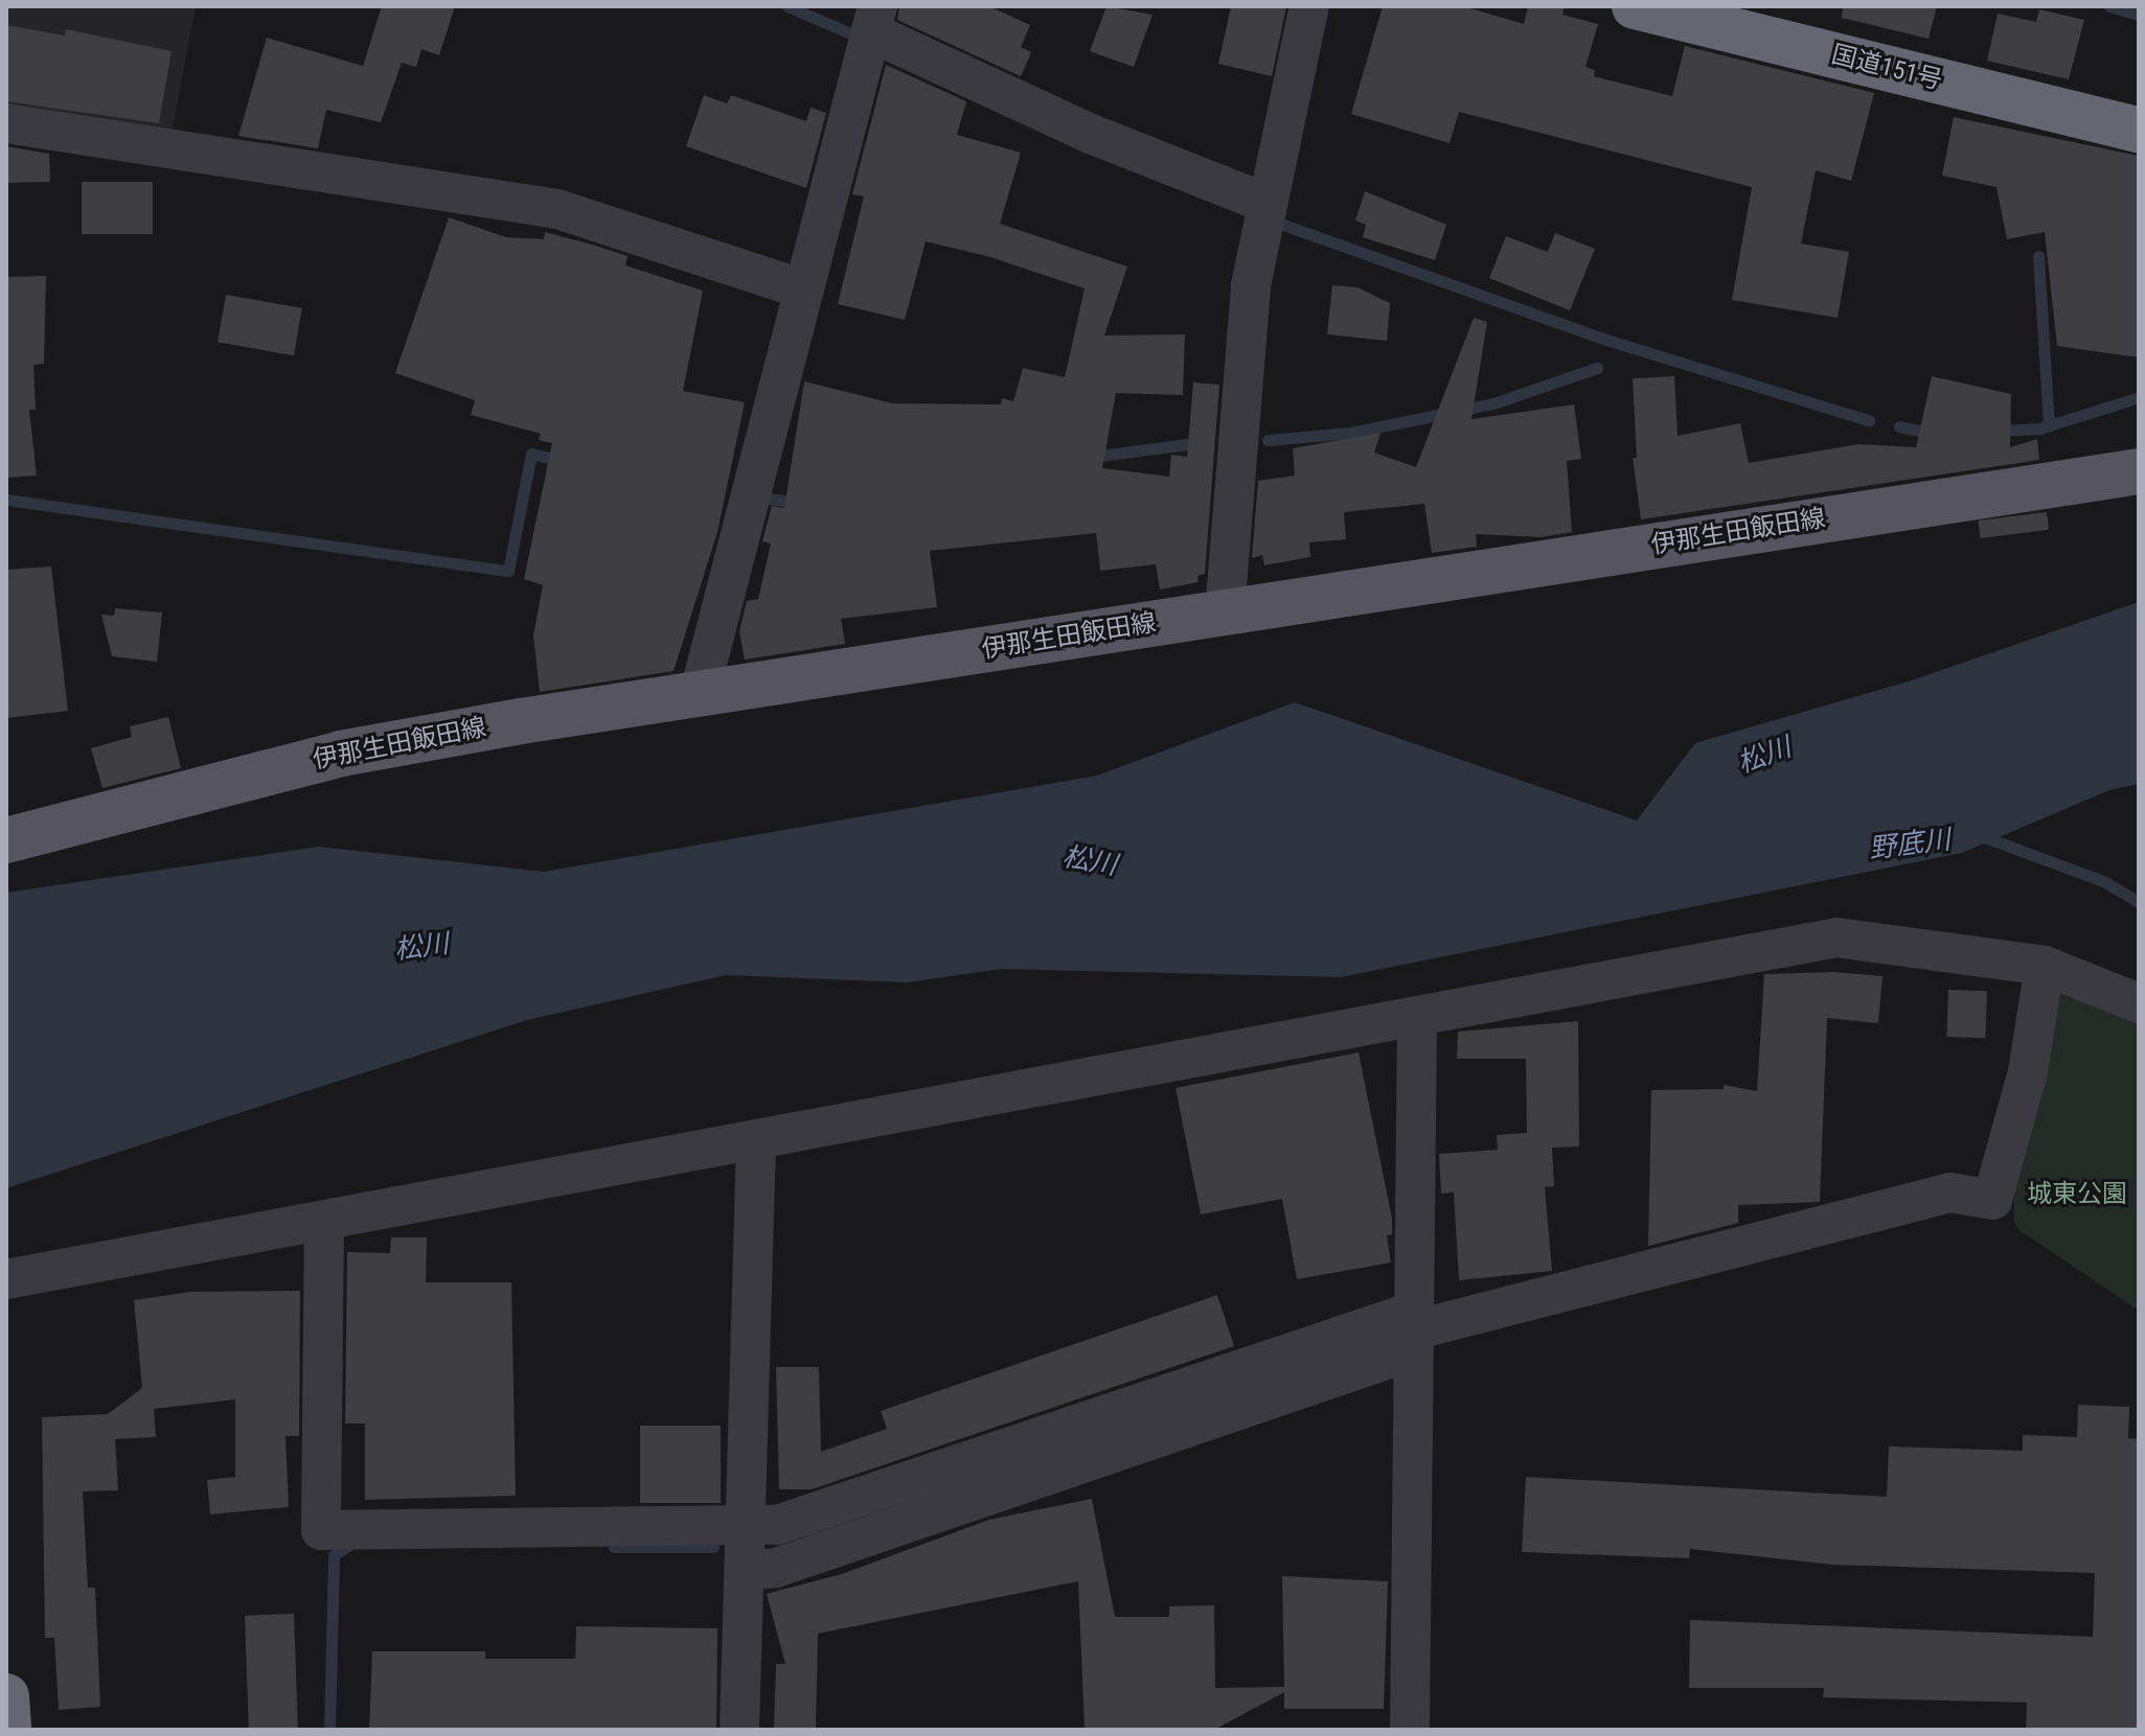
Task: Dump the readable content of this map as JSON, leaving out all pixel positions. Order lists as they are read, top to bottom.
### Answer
{
  "streets": {
    "highway": ["国道151号"],
    "main road": ["伊那生田飯田線"]
  },
  "water": ["松川", "野底川"],
  "parks": ["城東公園"]
}
